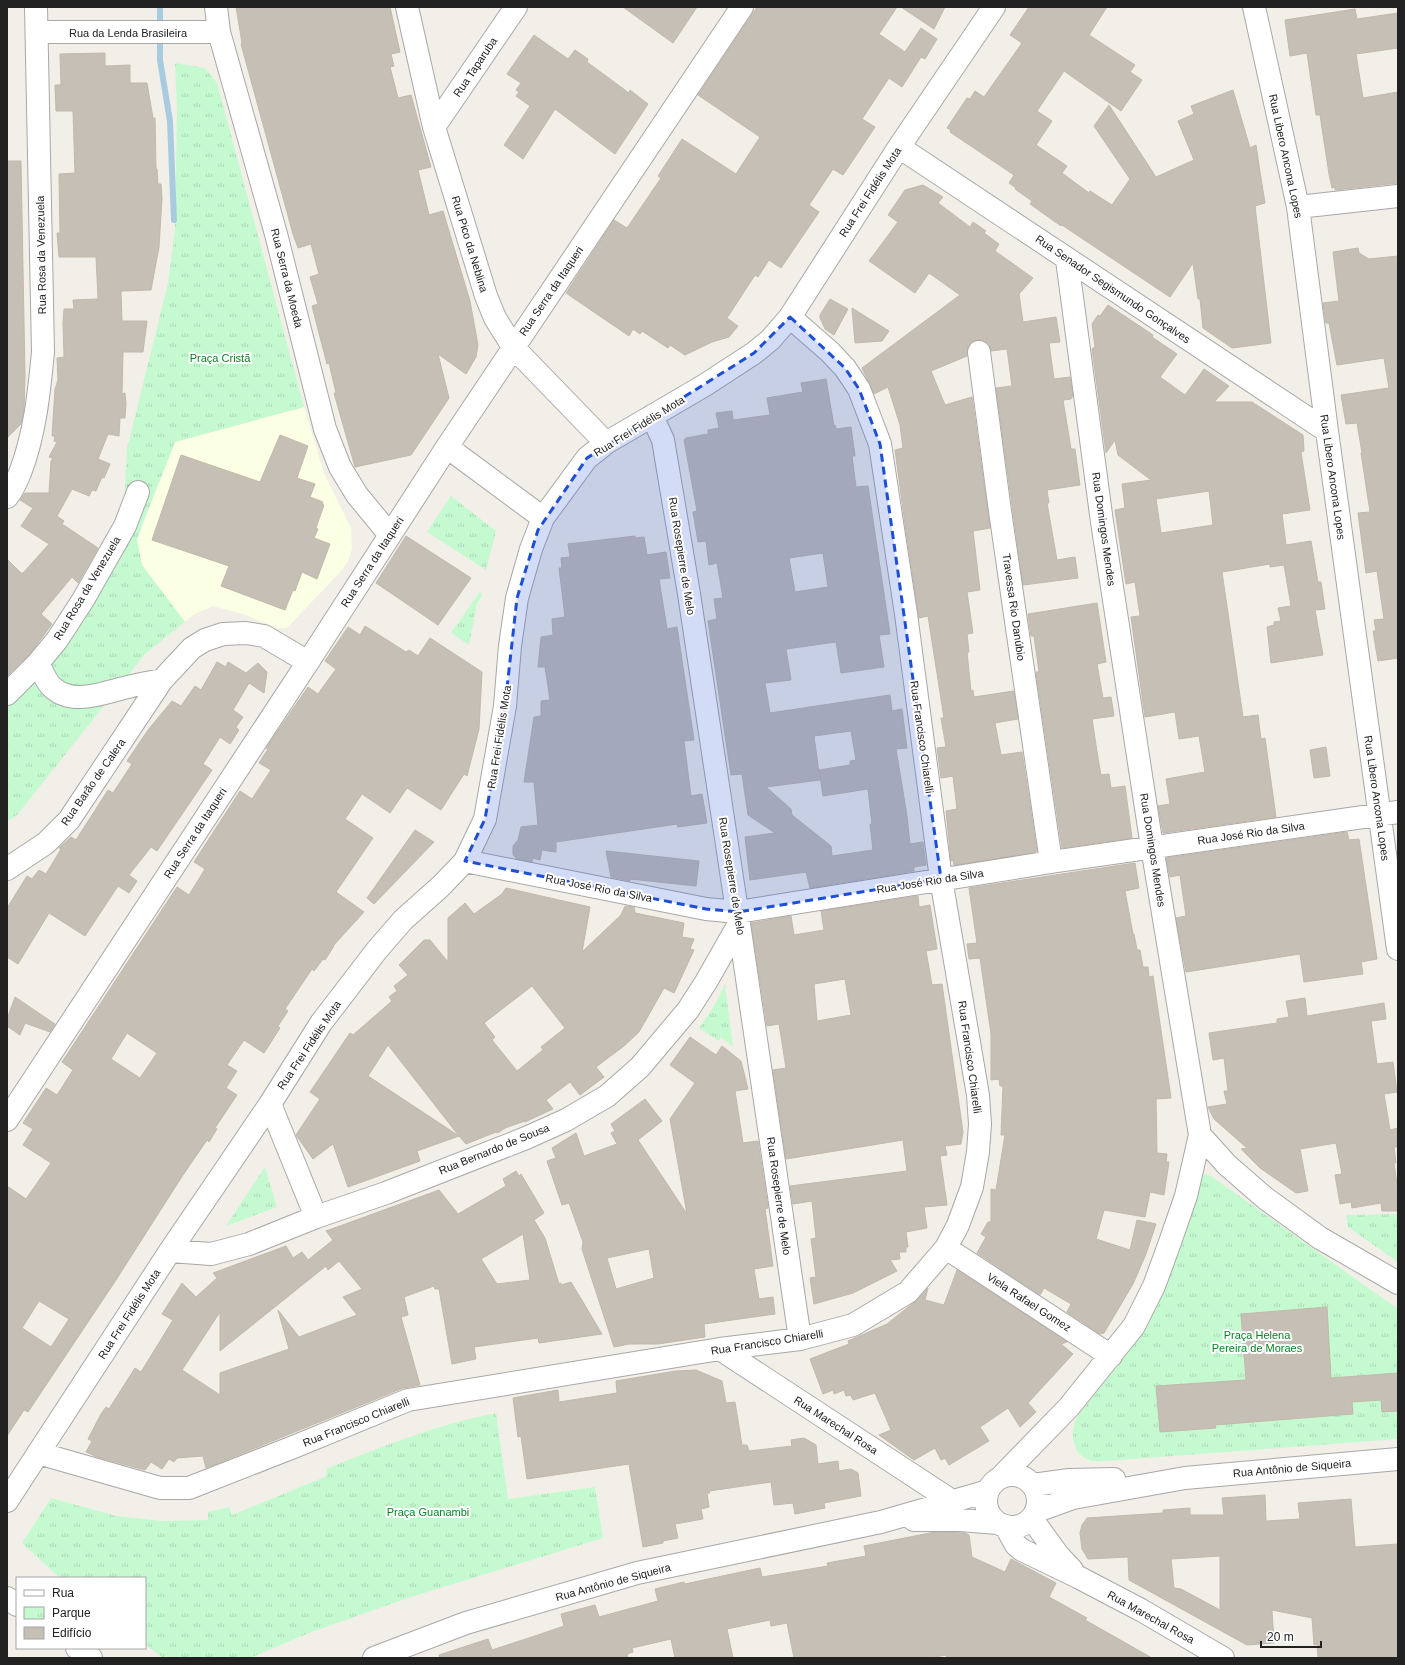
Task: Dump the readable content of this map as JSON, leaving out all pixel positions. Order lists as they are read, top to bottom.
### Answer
{
  "streets": {
    "street": [
      "Rua da Lenda Brasileira",
      "Rua Taparuba",
      "Rua Libero Ancona Lopes",
      "Rua Frei Fidélis Mota",
      "Rua Pico da Neblina",
      "Rua Rosa da Venezuela",
      "Rua Serra da Moeda",
      "Rua Senador Segismundo Gonçalves",
      "Rua Serra da Itaqueri",
      "Rua Domingos Mendes",
      "Rua Rosepierre de Melo",
      "Travessa Rio Danúbio",
      "Rua Francisco Chiarelli",
      "Rua Barão de Calera",
      "Rua José Rio da Silva",
      "Rua Bernardo de Sousa",
      "Viela Rafael Gomez",
      "Rua Marechal Rosa",
      "Rua Antônio de Siqueira"
    ]
  },
  "crossings": [
    ["Rua da Lenda Brasileira", "Rua Rosa da Venezuela"],
    ["Rua da Lenda Brasileira", "Rua Serra da Moeda"],
    ["Rua Taparuba", "Rua Pico da Neblina"],
    ["Rua Libero Ancona Lopes", "Rua Senador Segismundo Gonçalves"],
    ["Rua Libero Ancona Lopes", "Rua José Rio da Silva"],
    ["Rua Frei Fidélis Mota", "Rua Pico da Neblina"],
    ["Rua Frei Fidélis Mota", "Rua Senador Segismundo Gonçalves"],
    ["Rua Frei Fidélis Mota", "Rua Rosepierre de Melo"],
    ["Rua Frei Fidélis Mota", "Rua Francisco Chiarelli"],
    ["Rua Frei Fidélis Mota", "Rua José Rio da Silva"],
    ["Rua Frei Fidélis Mota", "Rua Bernardo de Sousa"],
    ["Rua Pico da Neblina", "Rua Serra da Itaqueri"],
    ["Rua Serra da Moeda", "Rua Serra da Itaqueri"],
    ["Rua Senador Segismundo Gonçalves", "Rua Domingos Mendes"],
    ["Rua Serra da Itaqueri", "Rua Barão de Calera"],
    ["Rua Domingos Mendes", "Rua José Rio da Silva"],
    ["Rua Domingos Mendes", "Viela Rafael Gomez"],
    ["Rua Domingos Mendes", "Rua Marechal Rosa"],
    ["Rua Domingos Mendes", "Rua Antônio de Siqueira"],
    ["Rua Rosepierre de Melo", "Rua Francisco Chiarelli"],
    ["Rua Rosepierre de Melo", "Rua José Rio da Silva"],
    ["Rua Rosepierre de Melo", "Rua Bernardo de Sousa"],
    ["Travessa Rio Danúbio", "Rua José Rio da Silva"],
    ["Rua Francisco Chiarelli", "Rua José Rio da Silva"],
    ["Rua Francisco Chiarelli", "Viela Rafael Gomez"],
    ["Rua Francisco Chiarelli", "Rua Marechal Rosa"],
    ["Rua José Rio da Silva", "Rua Bernardo de Sousa"],
    ["Rua Marechal Rosa", "Rua Antônio de Siqueira"]
  ],
  "parks": ["Praça Cristã", "Praça Helena Pereira de Moraes", "Praça Guanambi"],
  "legend": ["Rua", "Parque", "Edifício"],
  "scale_bar": "20 m"
}
